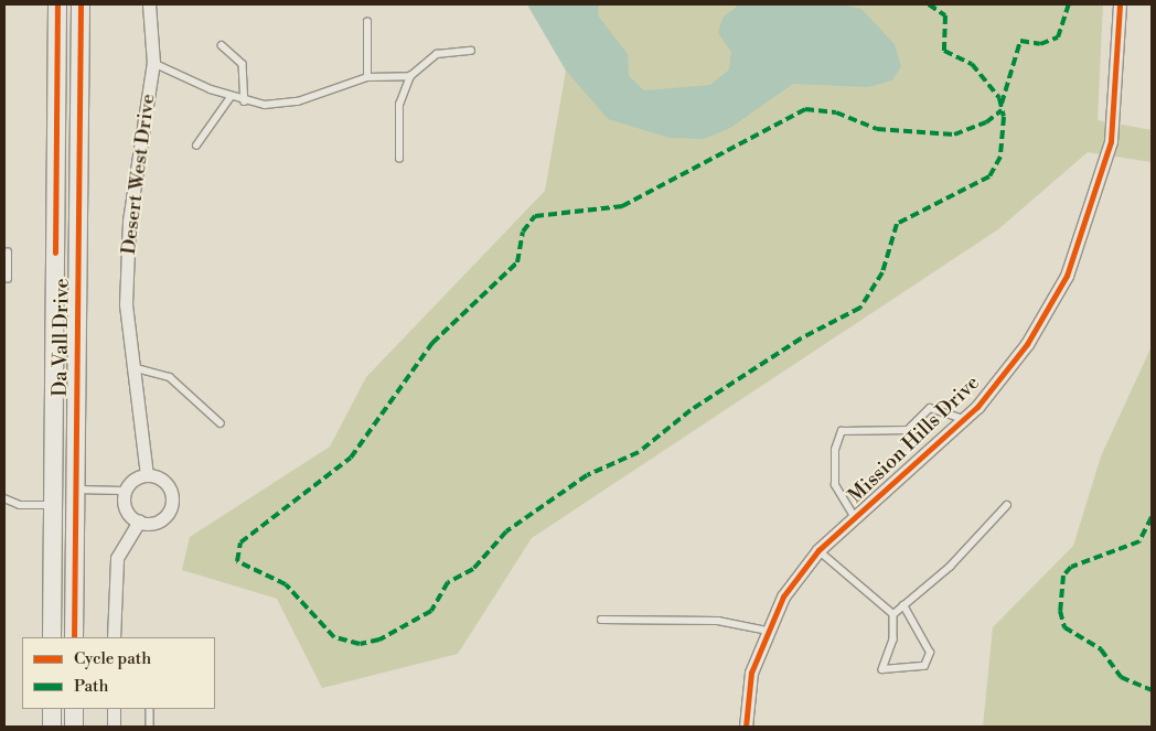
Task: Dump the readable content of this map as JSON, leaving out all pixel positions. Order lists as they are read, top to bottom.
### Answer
{
  "streets": {
    "main road": ["Da Vall Drive"],
    "street": ["Desert West Drive", "Mission Hills Drive"]
  },
  "legend": ["Cycle path", "Path"]
}
